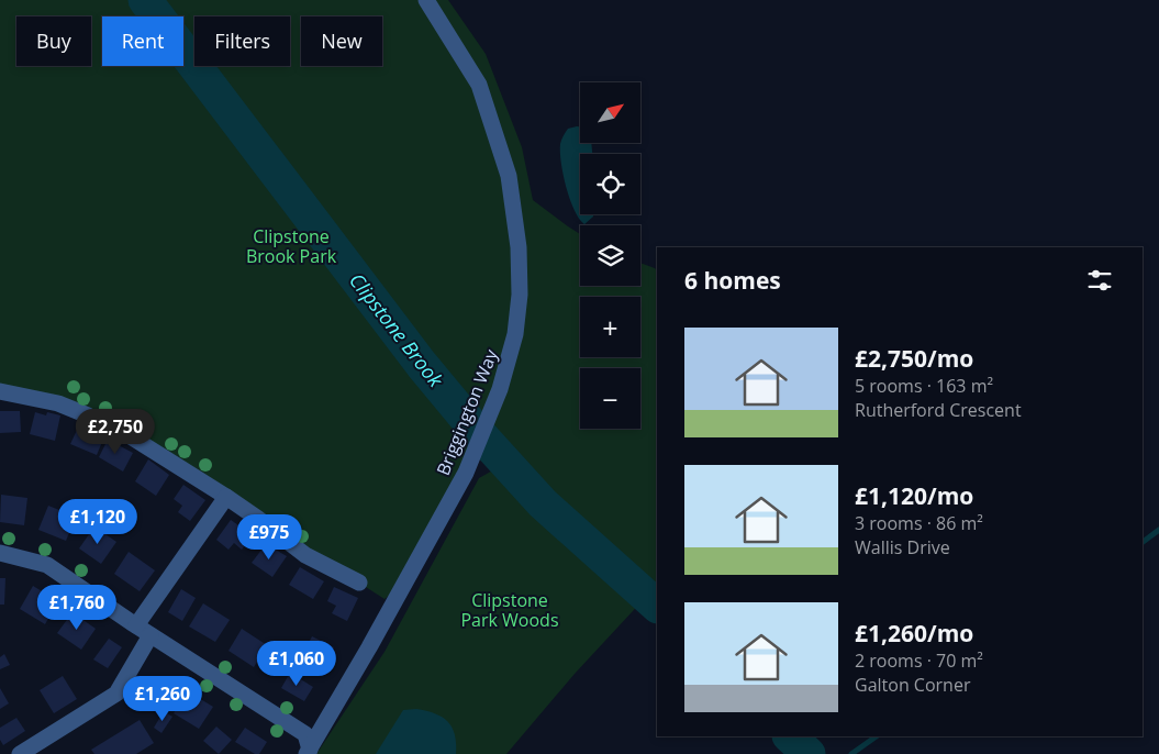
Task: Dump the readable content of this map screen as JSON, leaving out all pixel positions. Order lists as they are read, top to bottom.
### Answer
{
  "streets": {
    "street": ["Briggington Way"]
  },
  "water": ["Clipstone Brook"],
  "parks": ["Clipstone Brook Park", "Clipstone Park Woods"],
  "north": "top right",
  "page": {
    "chip": [
      "Buy",
      "Rent",
      "Filters",
      "New"
    ],
    "map_buttons": ["+", "−"],
    "heading": "6 homes",
    "list": [
      {
        "name": "£2,750/mo",
        "note": "5 rooms · 163 m² · Rutherford Crescent"
      },
      {
        "name": "£1,120/mo",
        "note": "3 rooms · 86 m² · Wallis Drive"
      },
      {
        "name": "£1,260/mo",
        "note": "2 rooms · 70 m² · Galton Corner"
      }
    ],
    "price": [
      "£2,750",
      "£1,120",
      "£975",
      "£1,760",
      "£1,060",
      "£1,260"
    ]
  }
}
